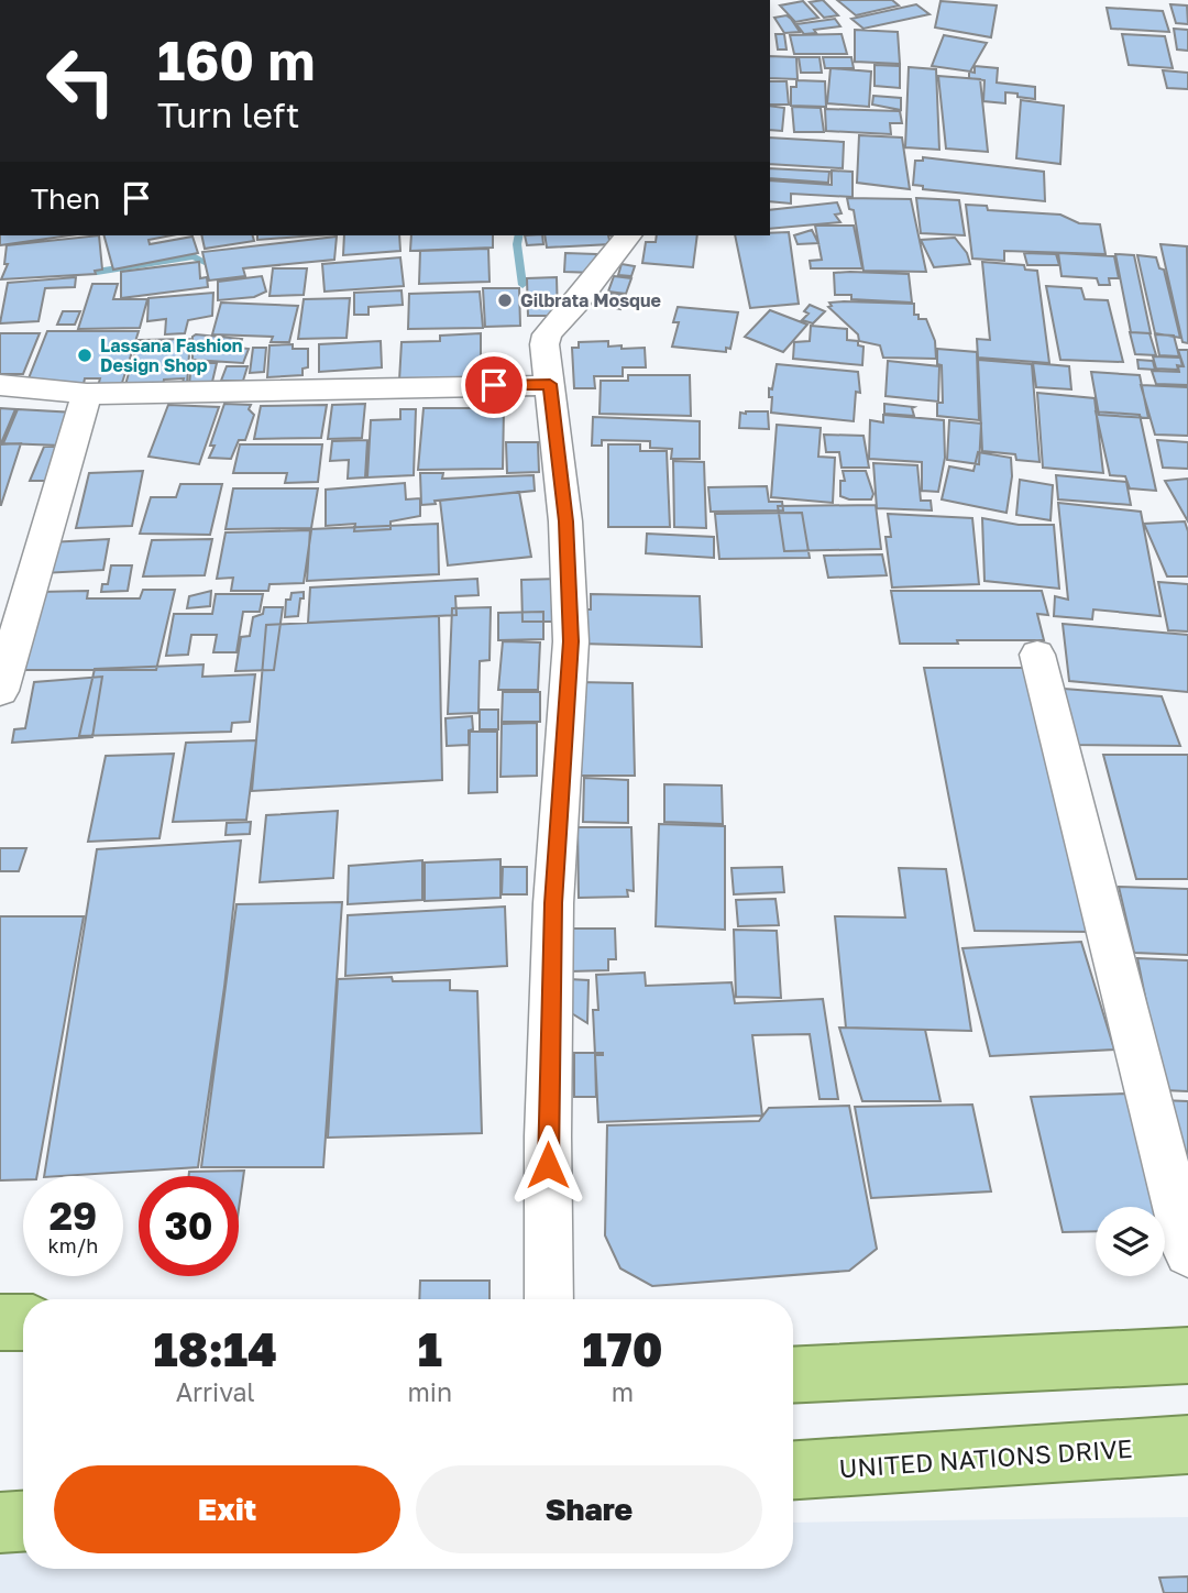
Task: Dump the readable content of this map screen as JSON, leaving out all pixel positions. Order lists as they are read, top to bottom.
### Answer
{
  "streets": {
    "highway": ["UNITED NATIONS DRIVE"]
  },
  "places": ["Gilbrata Mosque", "Lassana Fashion Design Shop"],
  "page": {
    "turn": ["160 m", "Turn left"],
    "then": "Then",
    "speed": "29 km/h",
    "limit": "30",
    "eta": [
      "18:14",
      "Arrival",
      "1",
      "min",
      "170",
      "m"
    ],
    "buttons": ["Exit", "Share"]
  }
}
